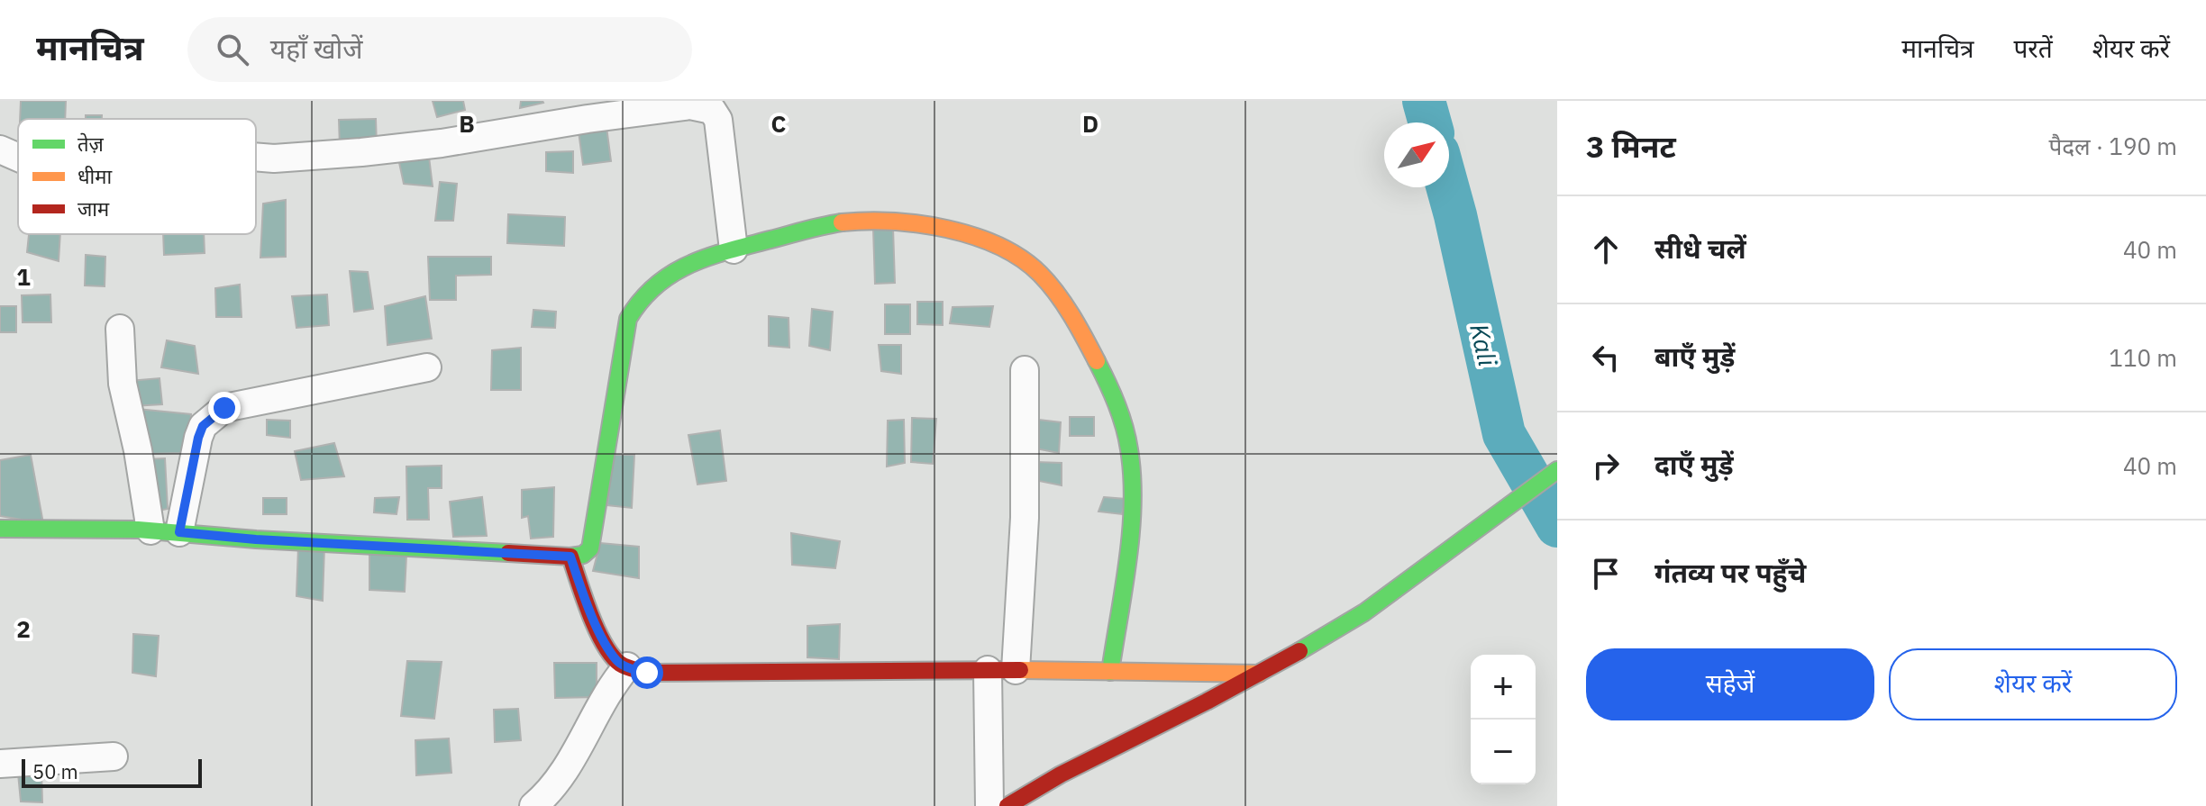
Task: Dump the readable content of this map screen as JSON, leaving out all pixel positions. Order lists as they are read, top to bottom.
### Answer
{
  "water": ["Kali"],
  "legend": ["तेज़", "धीमा", "जाम"],
  "scale_bar": "50 m",
  "north": "top right",
  "page": {
    "header": "मानचित्र",
    "search": "यहाँ खोजें",
    "nav": ["मानचित्र", "परतें", "शेयर करें"],
    "heading": ["3 मिनट", "पैदल · 190 m"],
    "list": [
      ["सीधे चलें", "40 m"],
      ["बाएँ मुड़ें", "110 m"],
      ["दाएँ मुड़ें", "40 m"],
      "गंतव्य पर पहुँचे"
    ],
    "buttons": ["सहेजें", "शेयर करें"],
    "map_buttons": ["+", "−"],
    "scale": "50 m"
  },
  "grid": {
    "columns": ["B", "C", "D"],
    "rows": ["1", "2"]
  }
}
